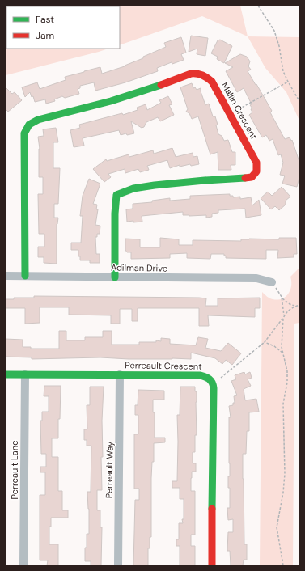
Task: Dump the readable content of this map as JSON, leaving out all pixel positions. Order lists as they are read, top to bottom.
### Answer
{
  "streets": {
    "street": [
      "Mallin Crescent",
      "Adilman Drive",
      "Perreault Crescent",
      "Perreault Lane",
      "Perreault Way"
    ]
  },
  "crossings": [
    ["Mallin Crescent", "Adilman Drive"],
    ["Perreault Crescent", "Perreault Lane"],
    ["Perreault Crescent", "Perreault Way"]
  ],
  "legend": ["Fast", "Jam"]
}
